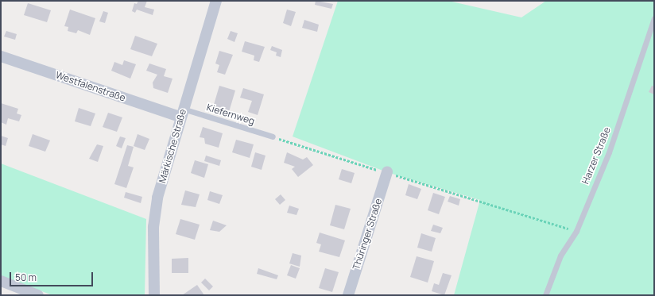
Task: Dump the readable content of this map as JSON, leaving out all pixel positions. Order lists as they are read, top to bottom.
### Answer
{
  "streets": {
    "street": ["Westfalenstraße", "Märkische Straße", "Thüringer Straße"],
    "lane": ["Kiefernweg", "Harzer Straße"]
  },
  "crossings": [
    ["Westfalenstraße", "Kiefernweg"],
    ["Westfalenstraße", "Märkische Straße"],
    ["Kiefernweg", "Märkische Straße"]
  ],
  "scale_bar": "50 m"
}
